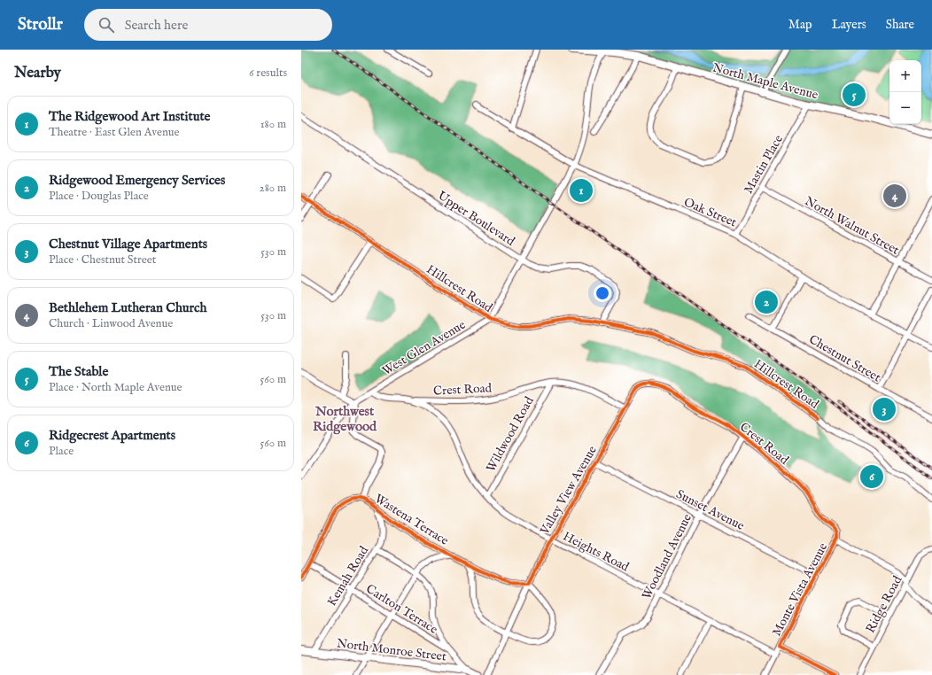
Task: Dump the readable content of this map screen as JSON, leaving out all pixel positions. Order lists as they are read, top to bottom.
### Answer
{
  "streets": {
    "main road": ["North Maple Avenue", "North Monroe Street"],
    "street": [
      "Mastin Place",
      "Oak Street",
      "Upper Boulevard",
      "North Walnut Street",
      "Hillcrest Road",
      "West Glen Avenue",
      "Chestnut Street",
      "Crest Road",
      "Wildwood Road",
      "Valley View Avenue",
      "Sunset Avenue",
      "Wastena Terrace",
      "Heights Road",
      "Woodland Avenue",
      "Kemah Road",
      "Monte Vista Avenue",
      "Ridge Road",
      "Carlton Terrace"
    ]
  },
  "crossings": [
    ["North Maple Avenue", "Mastin Place"],
    ["North Maple Avenue", "West Glen Avenue"],
    ["Mastin Place", "Oak Street"],
    ["Mastin Place", "North Walnut Street"],
    ["Oak Street", "West Glen Avenue"],
    ["Upper Boulevard", "Hillcrest Road"],
    ["Upper Boulevard", "West Glen Avenue"],
    ["Hillcrest Road", "West Glen Avenue"],
    ["West Glen Avenue", "Heights Road"],
    ["Crest Road", "Wildwood Road"],
    ["Crest Road", "Valley View Avenue"],
    ["Crest Road", "Heights Road"],
    ["Crest Road", "Woodland Avenue"],
    ["Crest Road", "Monte Vista Avenue"],
    ["Wildwood Road", "Heights Road"],
    ["Valley View Avenue", "Sunset Avenue"],
    ["Valley View Avenue", "Wastena Terrace"],
    ["Valley View Avenue", "Heights Road"],
    ["Sunset Avenue", "Woodland Avenue"],
    ["Sunset Avenue", "Monte Vista Avenue"],
    ["Wastena Terrace", "Kemah Road"],
    ["Wastena Terrace", "Carlton Terrace"],
    ["Heights Road", "Woodland Avenue"],
    ["Heights Road", "Monte Vista Avenue"],
    ["Kemah Road", "Carlton Terrace"],
    ["Kemah Road", "North Monroe Street"]
  ],
  "districts": ["Northwest Ridgewood"],
  "page": {
    "header": "Strollr",
    "search": "Search here",
    "nav": ["Map", "Layers", "Share"],
    "heading": ["Nearby", "6 results"],
    "map_buttons": ["+", "−"],
    "pins": [
      "5",
      "1",
      "4",
      "2",
      "3",
      "6"
    ],
    "list": [
      {
        "mark": "1",
        "name": "The Ridgewood Art Institute",
        "note": "Theatre · East Glen Avenue",
        "value": "180 m"
      },
      {
        "mark": "2",
        "name": "Ridgewood Emergency Services",
        "note": "Place · Douglas Place",
        "value": "280 m"
      },
      {
        "mark": "3",
        "name": "Chestnut Village Apartments",
        "note": "Place · Chestnut Street",
        "value": "530 m"
      },
      {
        "mark": "4",
        "name": "Bethlehem Lutheran Church",
        "note": "Church · Linwood Avenue",
        "value": "530 m"
      },
      {
        "mark": "5",
        "name": "The Stable",
        "note": "Place · North Maple Avenue",
        "value": "560 m"
      },
      {
        "mark": "6",
        "name": "Ridgecrest Apartments",
        "note": "Place",
        "value": "560 m"
      }
    ]
  }
}
